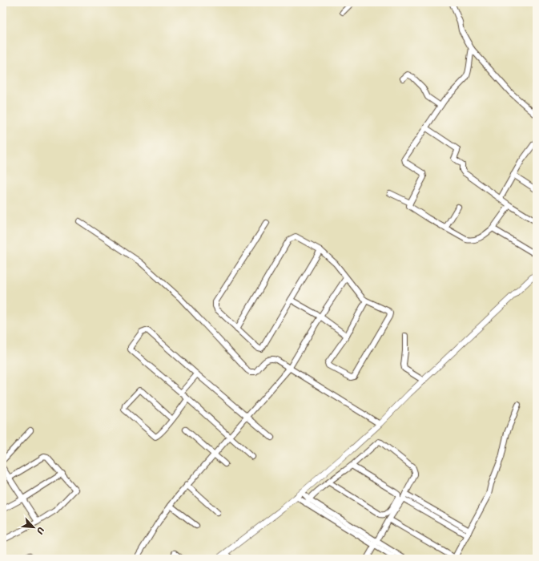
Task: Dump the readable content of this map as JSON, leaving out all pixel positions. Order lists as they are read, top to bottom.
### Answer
{
  "north": "bottom right"
}
